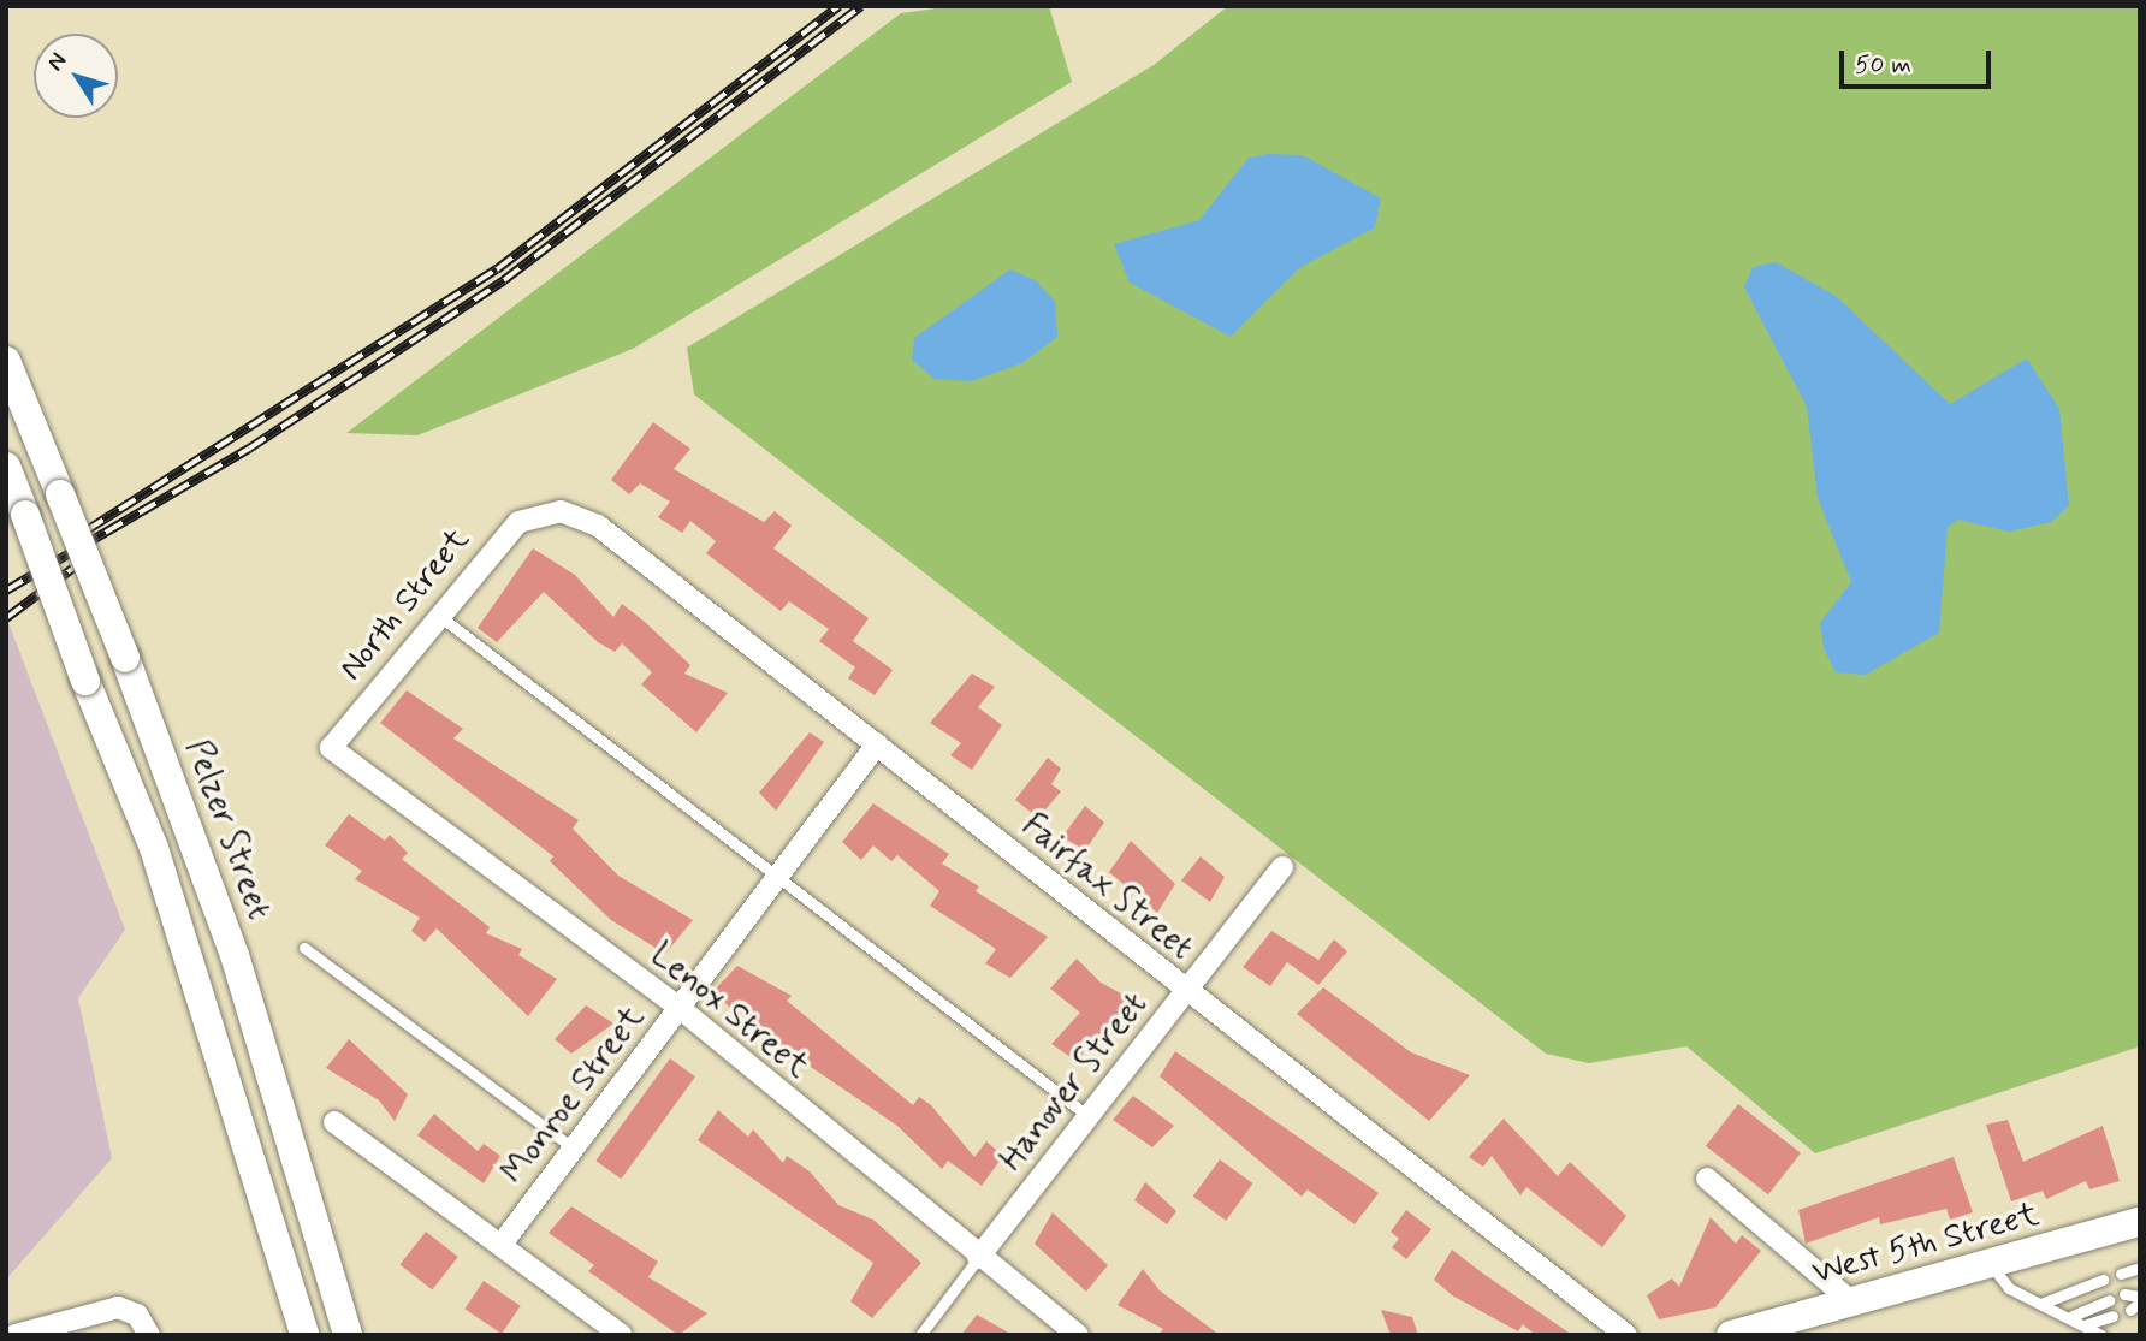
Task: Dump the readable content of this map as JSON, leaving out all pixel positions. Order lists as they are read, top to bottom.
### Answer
{
  "streets": {
    "street": [
      "North Street",
      "Pelzer Street",
      "Fairfax Street",
      "Lenox Street",
      "Hanover Street",
      "Monroe Street",
      "West 5th Street"
    ]
  },
  "crossings": [
    ["North Street", "Fairfax Street"],
    ["North Street", "Lenox Street"],
    ["Fairfax Street", "Hanover Street"],
    ["Fairfax Street", "Monroe Street"],
    ["Lenox Street", "Hanover Street"],
    ["Lenox Street", "Monroe Street"]
  ],
  "scale_bar": "50 m",
  "north": "top left"
}
